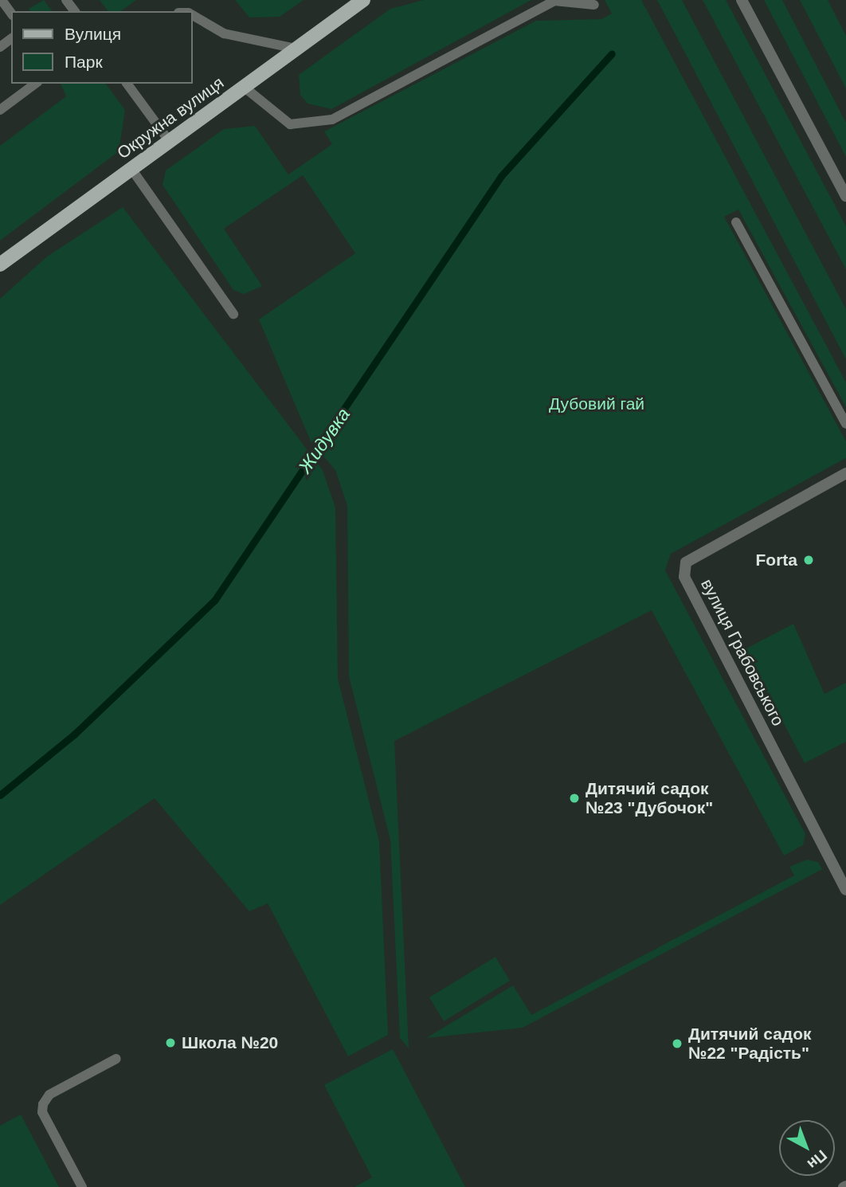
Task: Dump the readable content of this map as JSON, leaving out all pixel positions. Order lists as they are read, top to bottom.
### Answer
{
  "streets": {
    "main road": ["Окружна вулиця"],
    "street": ["вулиця Грабовського"]
  },
  "water": ["Жидувка"],
  "parks": ["Дубовий гай"],
  "places": [
    "Forta",
    "Дитячий садок №23 \"Дубочок\"",
    "Школа №20",
    "Дитячий садок №22 \"Радість\""
  ],
  "legend": ["Вулиця", "Парк"],
  "north": "bottom right"
}
